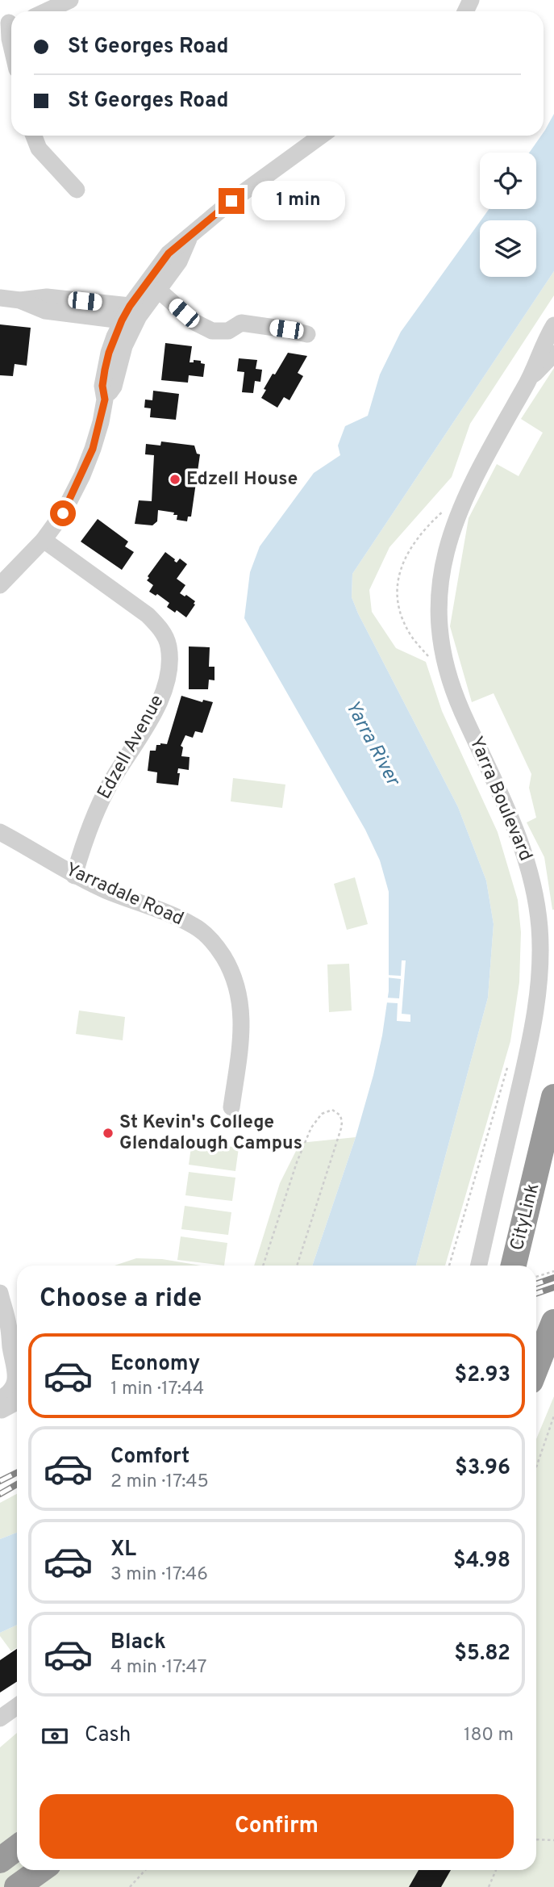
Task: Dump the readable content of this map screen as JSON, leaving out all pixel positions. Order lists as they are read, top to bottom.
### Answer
{
  "streets": {
    "highway": ["CityLink"],
    "street": ["Edzell Avenue", "Yarra Boulevard", "Yarradale Road"]
  },
  "crossings": [
    ["Edzell Avenue", "Yarradale Road"]
  ],
  "water": ["Yarra River"],
  "places": ["Edzell House", "St Kevin's College Glendalough Campus"],
  "page": {
    "banner": ["St Georges Road", "St Georges Road"],
    "bubble": "1 min",
    "heading": "Choose a ride",
    "list": [
      {
        "name": "Economy",
        "note": "1 min · 17:44",
        "value": "$2.93"
      },
      {
        "name": "Comfort",
        "note": "2 min · 17:45",
        "value": "$3.96"
      },
      {
        "name": "XL",
        "note": "3 min · 17:46",
        "value": "$4.98"
      },
      {
        "name": "Black",
        "note": "4 min · 17:47",
        "value": "$5.82"
      }
    ],
    "pay": ["Cash", "180 m"],
    "buttons": "Confirm"
  }
}
